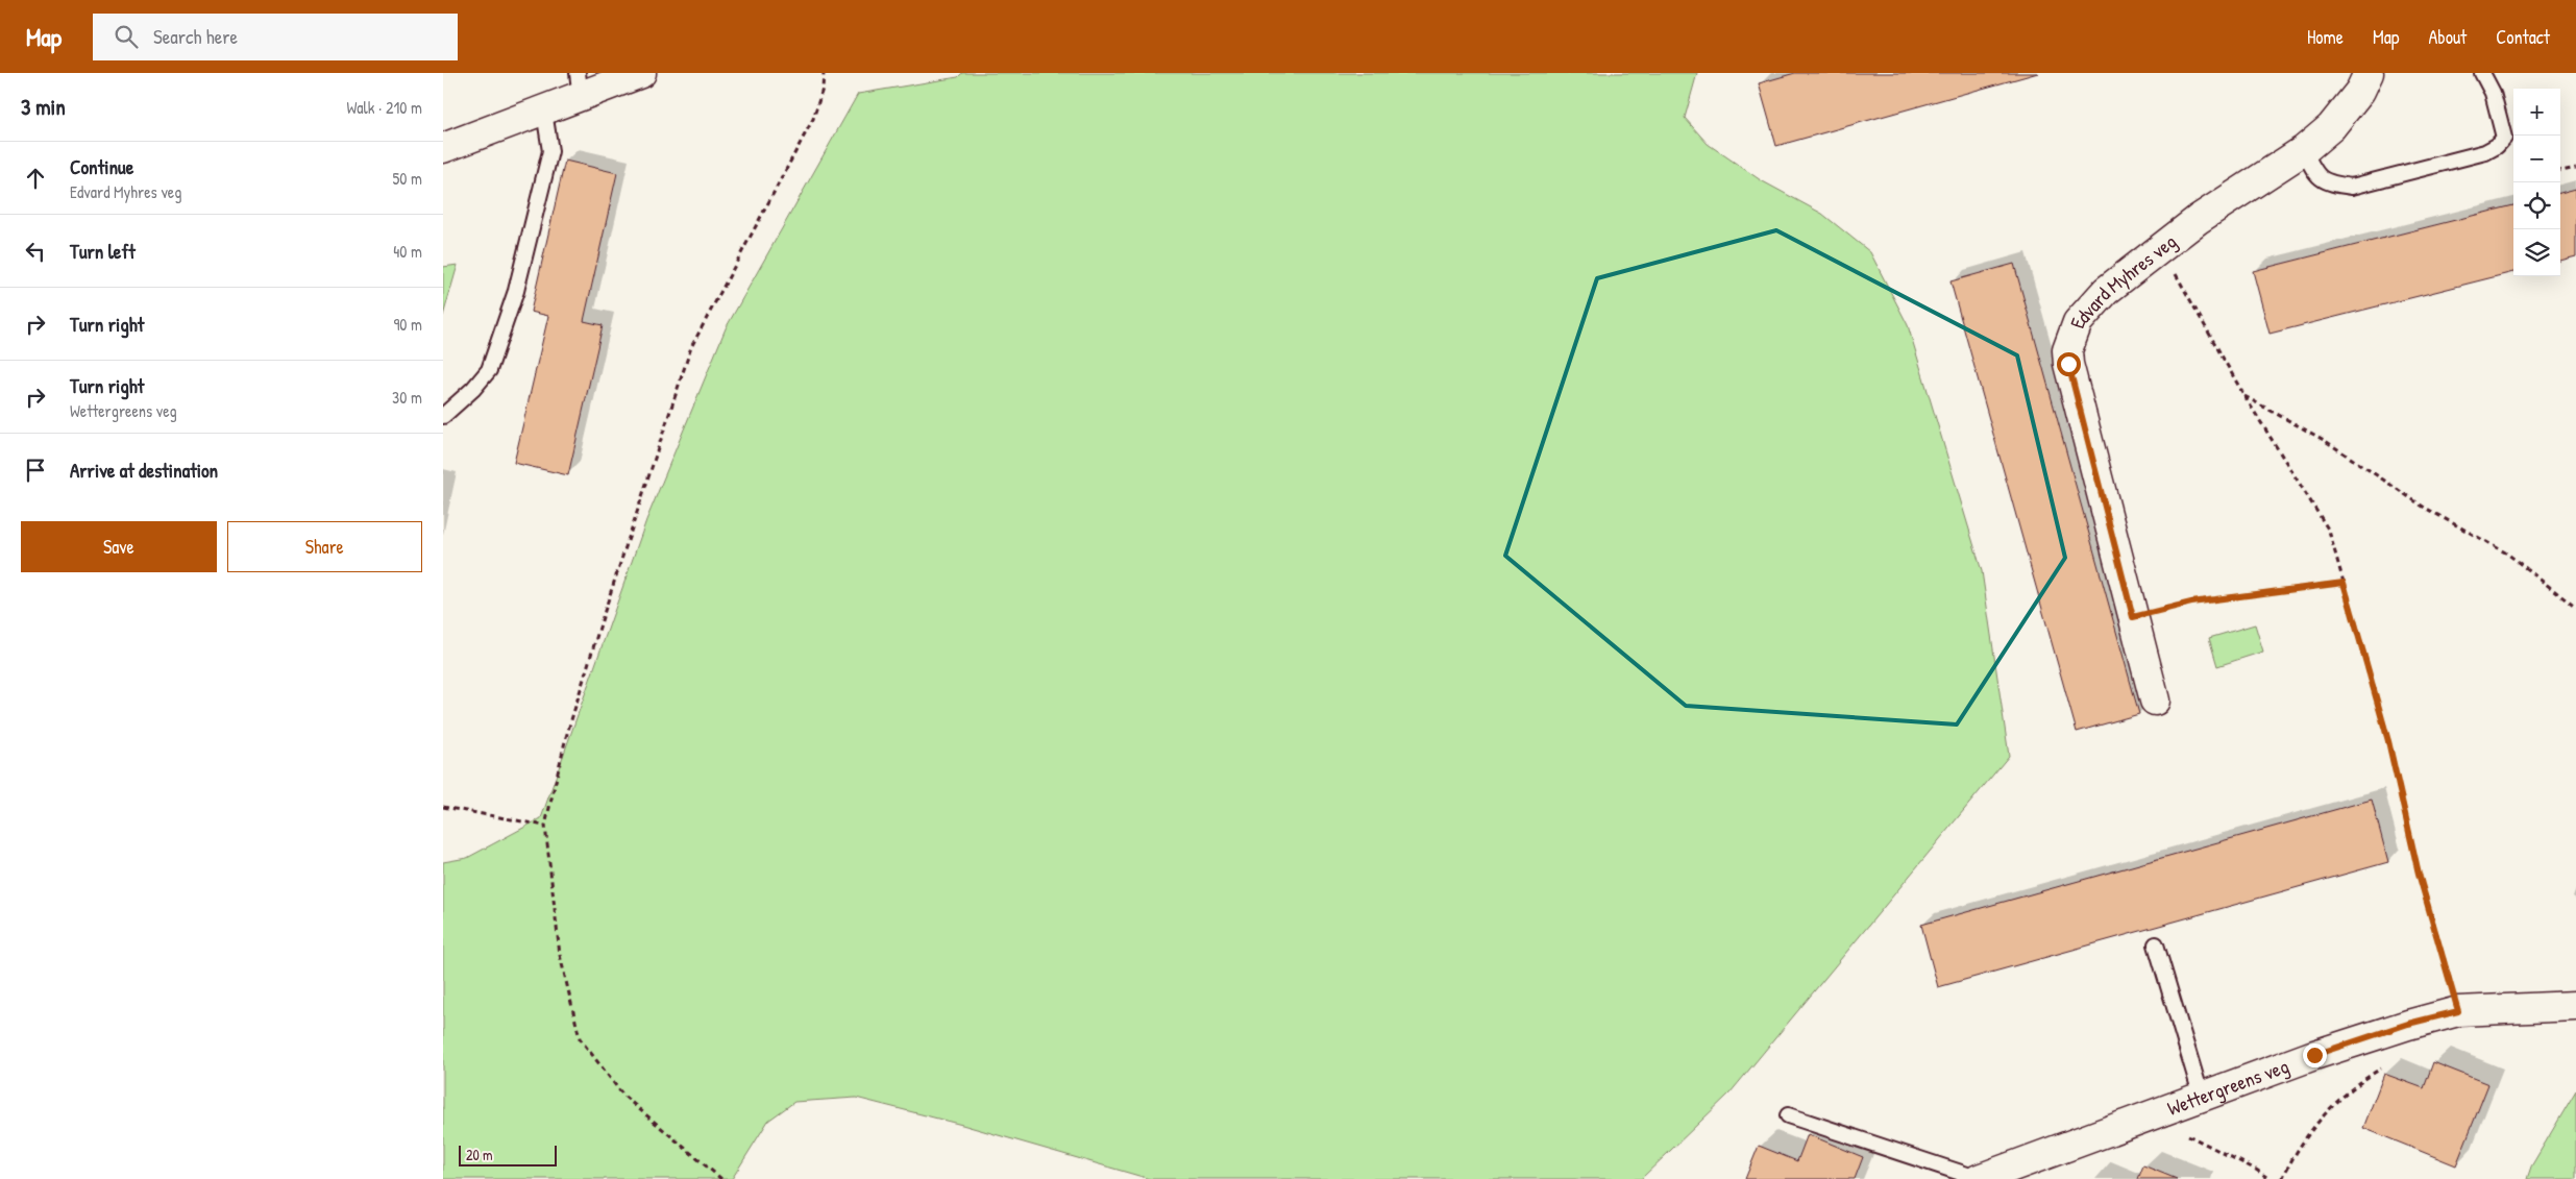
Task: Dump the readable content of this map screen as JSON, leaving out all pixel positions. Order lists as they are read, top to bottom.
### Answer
{
  "streets": {
    "street": ["Edvard Myhres veg", "Wettergreens veg"]
  },
  "scale_bar": "20 m",
  "page": {
    "header": "Map",
    "search": "Search here",
    "nav": [
      "Home",
      "Map",
      "About",
      "Contact"
    ],
    "heading": ["3 min", "Walk · 210 m"],
    "map_buttons": ["+", "−"],
    "list": [
      ["Continue", "Edvard Myhres veg", "50 m"],
      ["Turn left", "40 m"],
      ["Turn right", "90 m"],
      ["Turn right", "Wettergreens veg", "30 m"],
      "Arrive at destination"
    ],
    "buttons": ["Save", "Share"],
    "scale": "20 m"
  }
}
